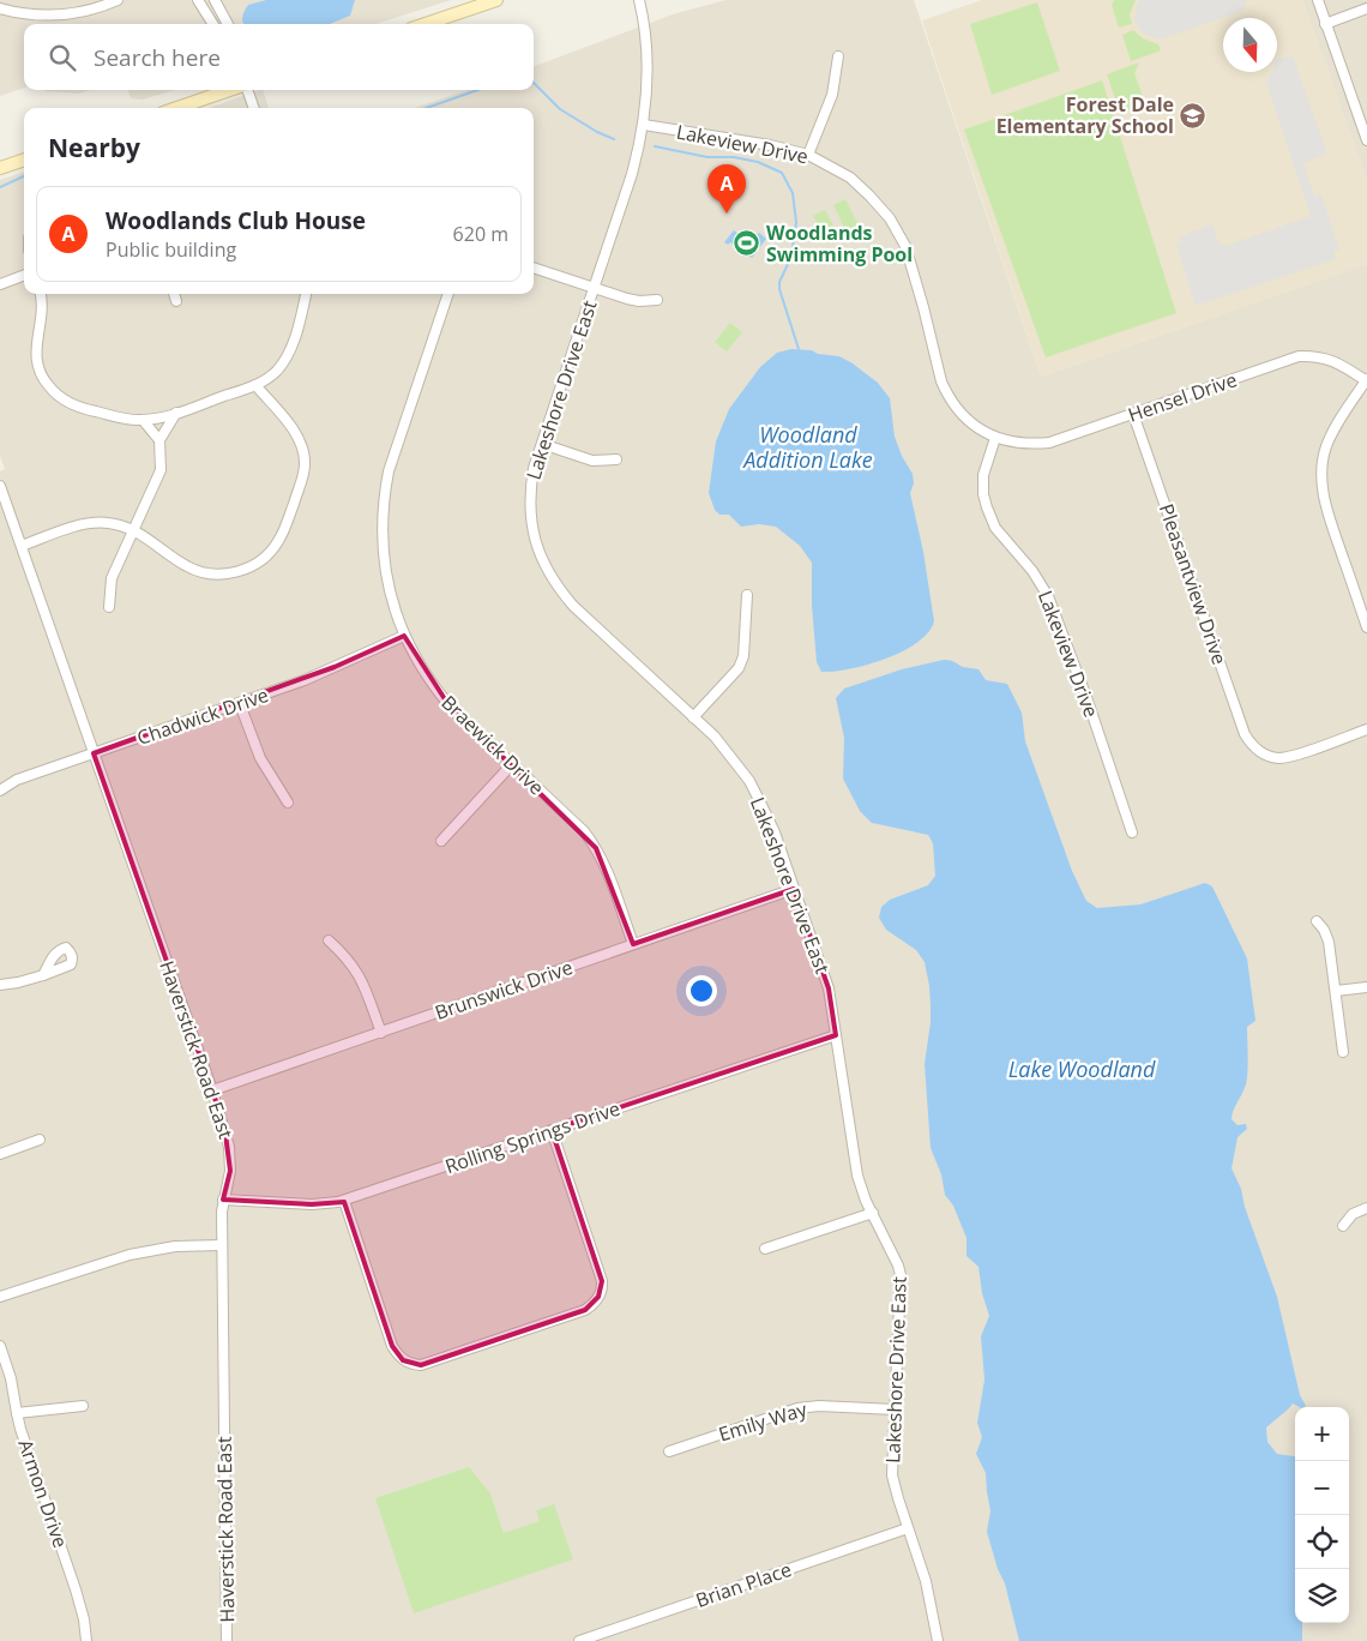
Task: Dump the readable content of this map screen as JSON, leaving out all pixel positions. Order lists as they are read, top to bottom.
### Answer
{
  "streets": {
    "street": [
      "Lakeview Drive",
      "Lakeshore Drive East",
      "Hensel Drive",
      "Pleasantview Drive",
      "Chadwick Drive",
      "Braewick Drive",
      "Brunswick Drive",
      "Haverstick Road East",
      "Rolling Springs Drive",
      "Emily Way",
      "Armon Drive",
      "Brian Place"
    ]
  },
  "crossings": [
    ["Lakeview Drive", "Lakeshore Drive East"],
    ["Lakeview Drive", "Hensel Drive"],
    ["Lakeshore Drive East", "Brunswick Drive"],
    ["Lakeshore Drive East", "Rolling Springs Drive"],
    ["Lakeshore Drive East", "Emily Way"],
    ["Lakeshore Drive East", "Brian Place"],
    ["Hensel Drive", "Pleasantview Drive"],
    ["Chadwick Drive", "Braewick Drive"],
    ["Chadwick Drive", "Haverstick Road East"],
    ["Braewick Drive", "Brunswick Drive"],
    ["Brunswick Drive", "Haverstick Road East"],
    ["Haverstick Road East", "Rolling Springs Drive"]
  ],
  "water": ["Woodland Addition Lake", "Lake Woodland"],
  "places": {
    "school or university": ["Forest Dale Elementary School"],
    "sports": ["Woodlands Swimming Pool"]
  },
  "north": "bottom",
  "page": {
    "search": "Search here",
    "heading": "Nearby",
    "pins": "A",
    "list": [
      {
        "mark": "A",
        "name": "Woodlands Club House",
        "note": "Public building",
        "value": "620 m"
      }
    ],
    "map_buttons": ["+", "−"]
  }
}
